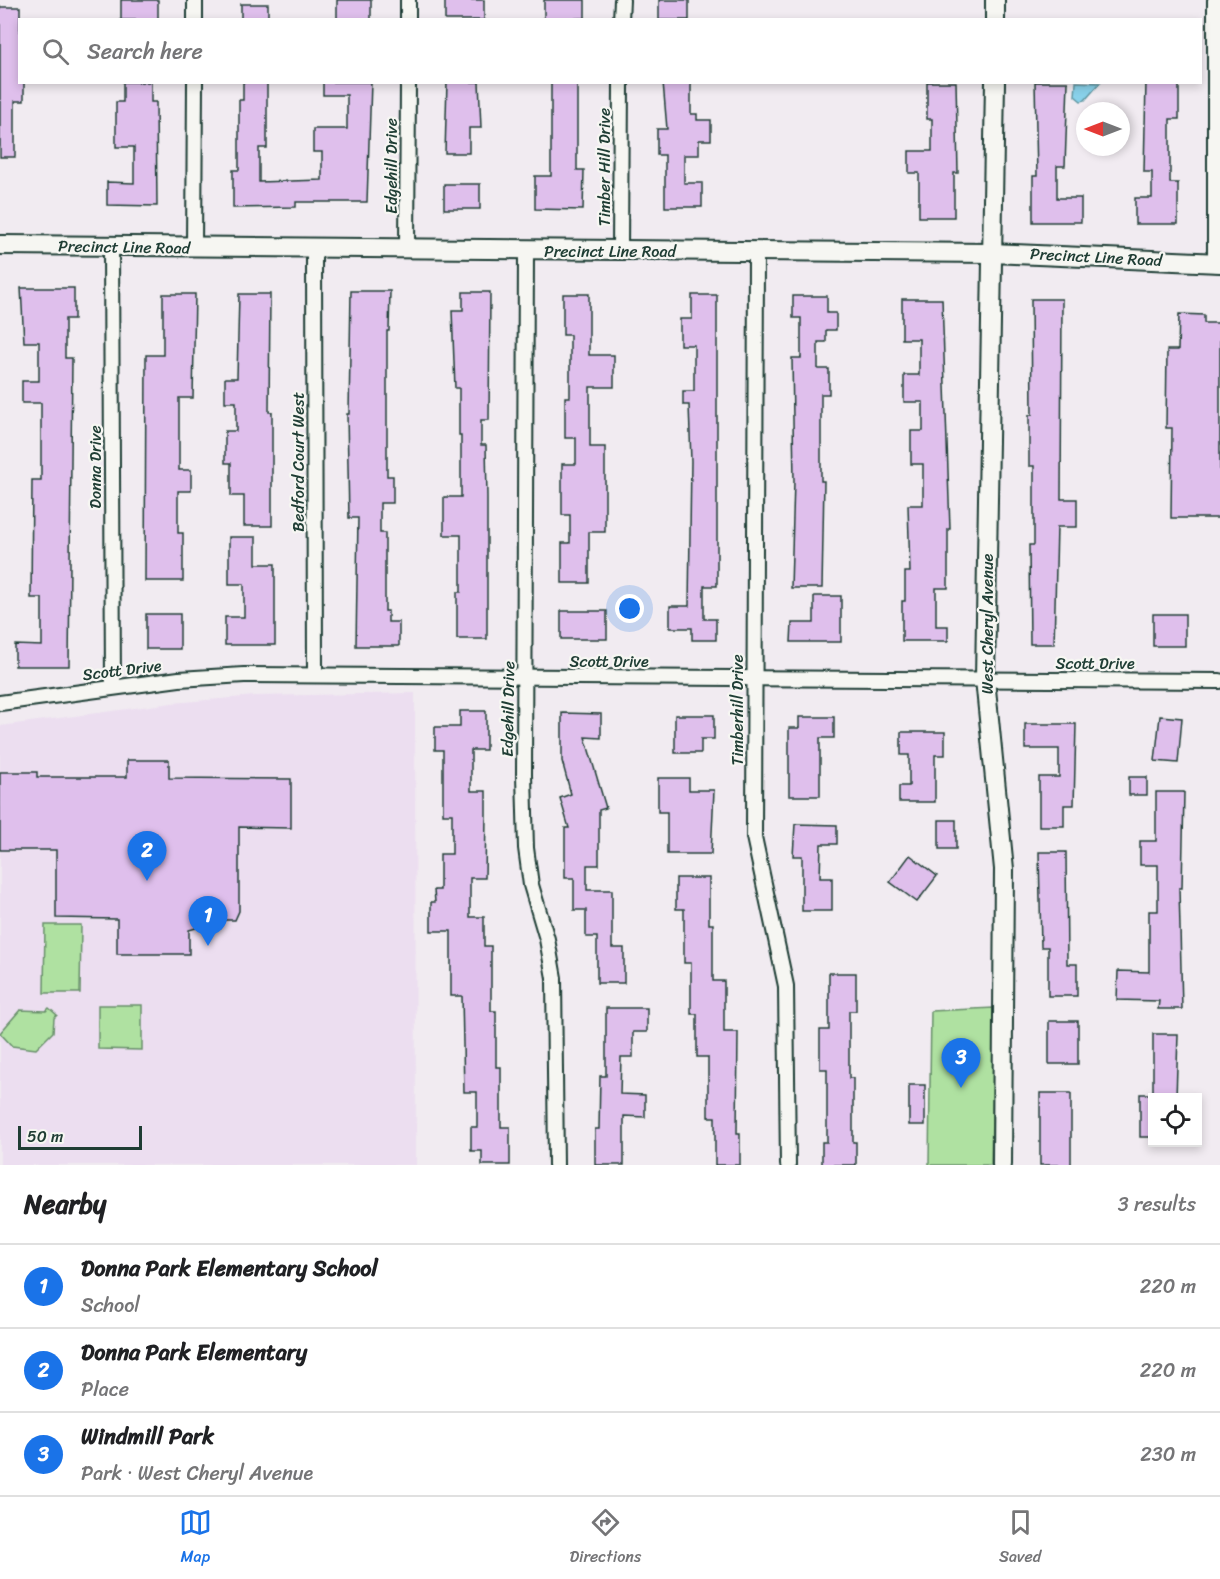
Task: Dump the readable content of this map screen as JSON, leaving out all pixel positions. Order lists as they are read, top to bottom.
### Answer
{
  "streets": {
    "main road": ["Precinct Line Road", "West Cheryl Avenue"],
    "street": [
      "Edgehill Drive",
      "Timber Hill Drive",
      "Bedford Court West",
      "Donna Drive",
      "Scott Drive",
      "Timberhill Drive"
    ]
  },
  "crossings": [
    ["Edgehill Drive", "Precinct Line Road"],
    ["Edgehill Drive", "Scott Drive"],
    ["Timber Hill Drive", "Precinct Line Road"],
    ["Precinct Line Road", "Bedford Court West"],
    ["Precinct Line Road", "Donna Drive"],
    ["Precinct Line Road", "West Cheryl Avenue"],
    ["Precinct Line Road", "Timberhill Drive"],
    ["Bedford Court West", "Scott Drive"],
    ["Donna Drive", "Scott Drive"],
    ["West Cheryl Avenue", "Scott Drive"],
    ["Scott Drive", "Timberhill Drive"]
  ],
  "scale_bar": "50 m",
  "north": "left",
  "page": {
    "search": "Search here",
    "pins": ["2", "1", "3"],
    "scale": "50 m",
    "heading": ["Nearby", "3 results"],
    "list": [
      {
        "mark": "1",
        "name": "Donna Park Elementary School",
        "note": "School",
        "value": "220 m"
      },
      {
        "mark": "2",
        "name": "Donna Park Elementary",
        "note": "Place",
        "value": "220 m"
      },
      {
        "mark": "3",
        "name": "Windmill Park",
        "note": "Park · West Cheryl Avenue",
        "value": "230 m"
      }
    ],
    "nav": ["Map", "Directions", "Saved"]
  }
}
